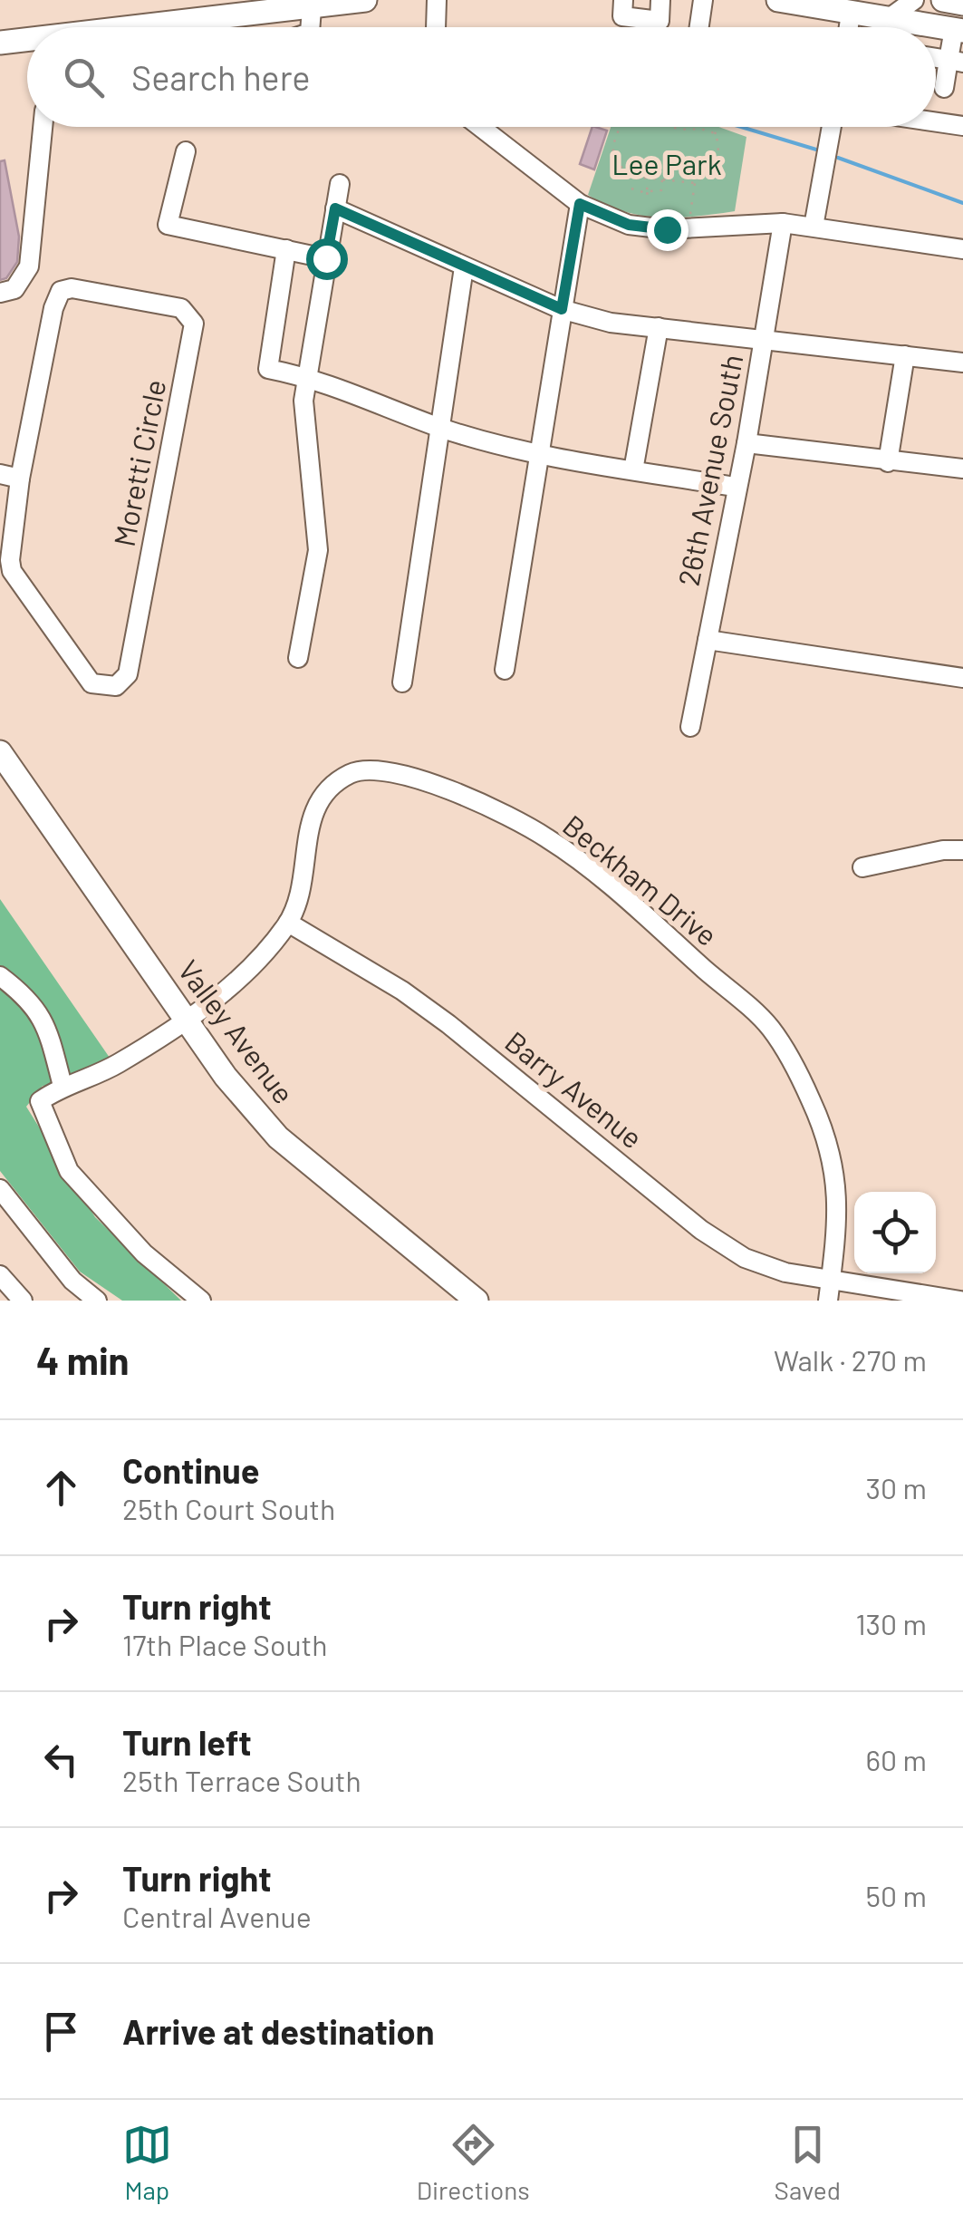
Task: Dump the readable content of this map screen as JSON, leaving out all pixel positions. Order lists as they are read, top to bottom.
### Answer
{
  "streets": {
    "main road": ["Valley Avenue"],
    "street": [
      "Moretti Circle",
      "26th Avenue South",
      "Beckham Drive",
      "Barry Avenue"
    ]
  },
  "crossings": [
    ["Beckham Drive", "Valley Avenue"],
    ["Beckham Drive", "Barry Avenue"]
  ],
  "parks": ["Lee Park"],
  "page": {
    "search": "Search here",
    "heading": ["4 min", "Walk · 270 m"],
    "list": [
      ["Continue", "25th Court South", "30 m"],
      ["Turn right", "17th Place South", "130 m"],
      ["Turn left", "25th Terrace South", "60 m"],
      ["Turn right", "Central Avenue", "50 m"],
      "Arrive at destination"
    ],
    "nav": ["Map", "Directions", "Saved"]
  }
}
